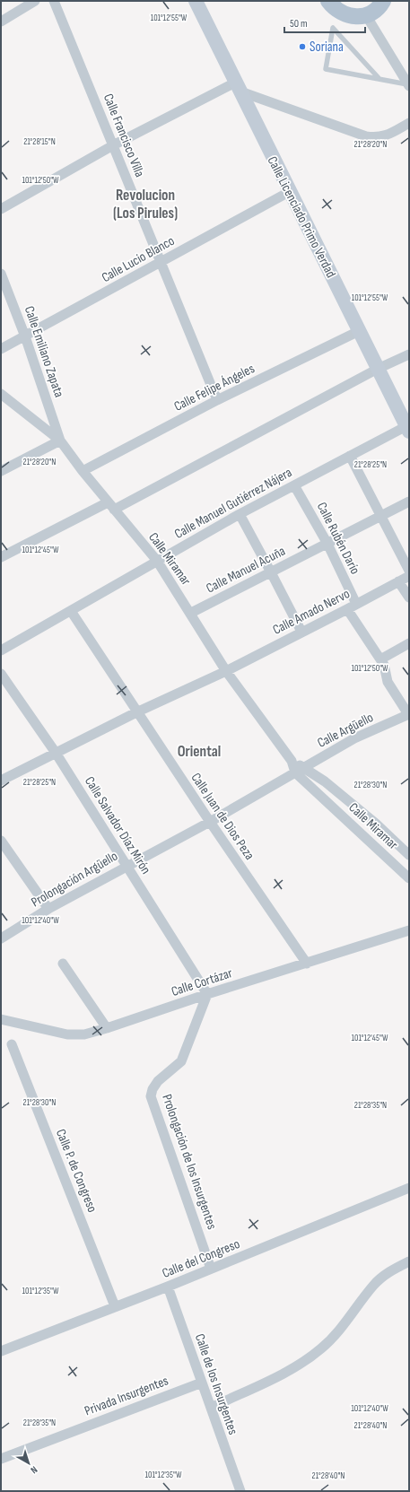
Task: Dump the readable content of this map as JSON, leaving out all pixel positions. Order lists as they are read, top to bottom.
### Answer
{
  "streets": {
    "street": [
      "Calle Francisco Villa",
      "Calle Licenciado Primo Verdad",
      "Calle Lucio Blanco",
      "Calle Emiliano Zapata",
      "Calle Felipe Ángeles",
      "Calle Manuel Gutiérrez Nájera",
      "Calle Rubén Darío",
      "Calle Miramar",
      "Calle Manuel Acuña",
      "Calle Amado Nervo",
      "Calle Argüello",
      "Calle Juan de Dios Peza",
      "Calle Salvador Díaz Mirón",
      "Prolongación Argüello",
      "Calle Cortázar",
      "Prolongación de los Insurgentes",
      "Calle P. de Congreso",
      "Calle del Congreso",
      "Calle de los Insurgentes",
      "Privada Insurgentes"
    ]
  },
  "crossings": [
    ["Calle Francisco Villa", "Calle Lucio Blanco"],
    ["Calle Francisco Villa", "Calle Felipe Ángeles"],
    ["Calle Licenciado Primo Verdad", "Calle Lucio Blanco"],
    ["Calle Licenciado Primo Verdad", "Calle Felipe Ángeles"],
    ["Calle Licenciado Primo Verdad", "Calle Manuel Gutiérrez Nájera"],
    ["Calle Lucio Blanco", "Calle Emiliano Zapata"],
    ["Calle Emiliano Zapata", "Calle Miramar"],
    ["Calle Felipe Ángeles", "Calle Miramar"],
    ["Calle Manuel Gutiérrez Nájera", "Calle Rubén Darío"],
    ["Calle Manuel Gutiérrez Nájera", "Calle Miramar"],
    ["Calle Manuel Gutiérrez Nájera", "Calle Juan de Dios Peza"],
    ["Calle Rubén Darío", "Calle Manuel Acuña"],
    ["Calle Rubén Darío", "Calle Amado Nervo"],
    ["Calle Miramar", "Calle Manuel Acuña"],
    ["Calle Miramar", "Calle Amado Nervo"],
    ["Calle Miramar", "Calle Argüello"],
    ["Calle Miramar", "Prolongación Argüello"],
    ["Calle Amado Nervo", "Calle Juan de Dios Peza"],
    ["Calle Amado Nervo", "Calle Salvador Díaz Mirón"],
    ["Calle Argüello", "Prolongación Argüello"],
    ["Calle Juan de Dios Peza", "Prolongación Argüello"],
    ["Calle Juan de Dios Peza", "Calle Cortázar"],
    ["Calle Salvador Díaz Mirón", "Prolongación Argüello"],
    ["Calle Salvador Díaz Mirón", "Calle Cortázar"],
    ["Calle Salvador Díaz Mirón", "Prolongación de los Insurgentes"],
    ["Calle Cortázar", "Prolongación de los Insurgentes"],
    ["Prolongación de los Insurgentes", "Calle del Congreso"],
    ["Calle P. de Congreso", "Calle del Congreso"],
    ["Calle del Congreso", "Calle de los Insurgentes"],
    ["Calle de los Insurgentes", "Privada Insurgentes"]
  ],
  "districts": ["Revolucion (Los Pirules)", "Oriental"],
  "places": ["Soriana"],
  "scale_bar": "50 m",
  "north": "bottom right",
  "coordinates": [
    "101°12'55\"W",
    "21°28'15\"N",
    "21°28'20\"N",
    "101°12'50\"W",
    "21°28'25\"N",
    "101°12'45\"W",
    "21°28'30\"N",
    "101°12'40\"W",
    "21°28'35\"N",
    "101°12'35\"W",
    "21°28'40\"N"
  ]
}
